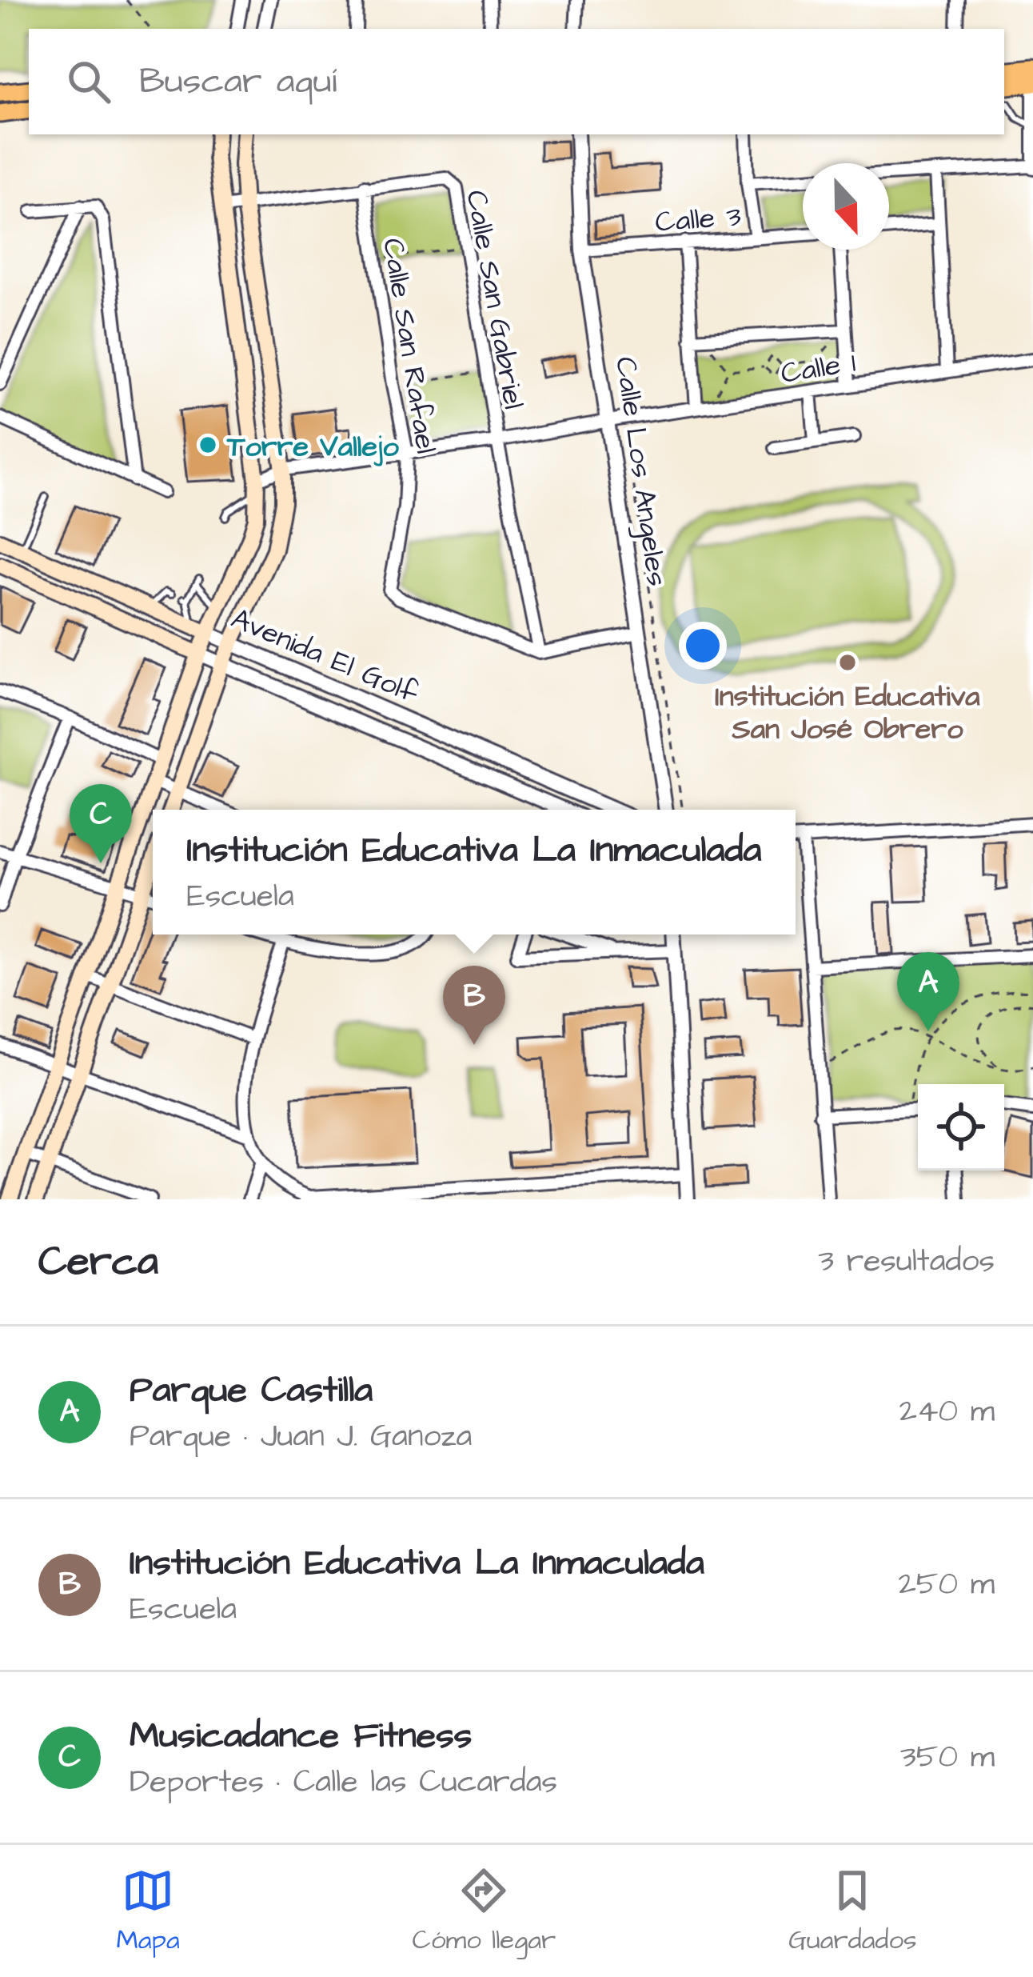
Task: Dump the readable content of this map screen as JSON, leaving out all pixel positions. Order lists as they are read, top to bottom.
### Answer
{
  "streets": {
    "main road": ["Avenida El Golf"],
    "street": [
      "Calle 3",
      "Calle San Gabriel",
      "Calle San Rafael",
      "Calle 1",
      "Calle Los Angeles"
    ]
  },
  "crossings": [
    ["Calle 3", "Calle Los Angeles"],
    ["Calle San Gabriel", "Calle San Rafael"],
    ["Calle San Gabriel", "Calle 1"],
    ["Calle San Rafael", "Calle 1"],
    ["Calle 1", "Calle Los Angeles"]
  ],
  "places": ["Torre Vallejo", "Institución Educativa San José Obrero"],
  "north": "bottom",
  "page": {
    "search": "Buscar aquí",
    "pins": ["C", "A", "B"],
    "popup": ["Institución Educativa La Inmaculada", "Escuela"],
    "heading": ["Cerca", "3 resultados"],
    "list": [
      {
        "mark": "A",
        "name": "Parque Castilla",
        "note": "Parque · Juan J. Ganoza",
        "value": "240 m"
      },
      {
        "mark": "B",
        "name": "Institución Educativa La Inmaculada",
        "note": "Escuela",
        "value": "250 m"
      },
      {
        "mark": "C",
        "name": "Musicadance Fitness",
        "note": "Deportes · Calle las Cucardas",
        "value": "350 m"
      }
    ],
    "nav": ["Mapa", "Cómo llegar", "Guardados"]
  }
}
